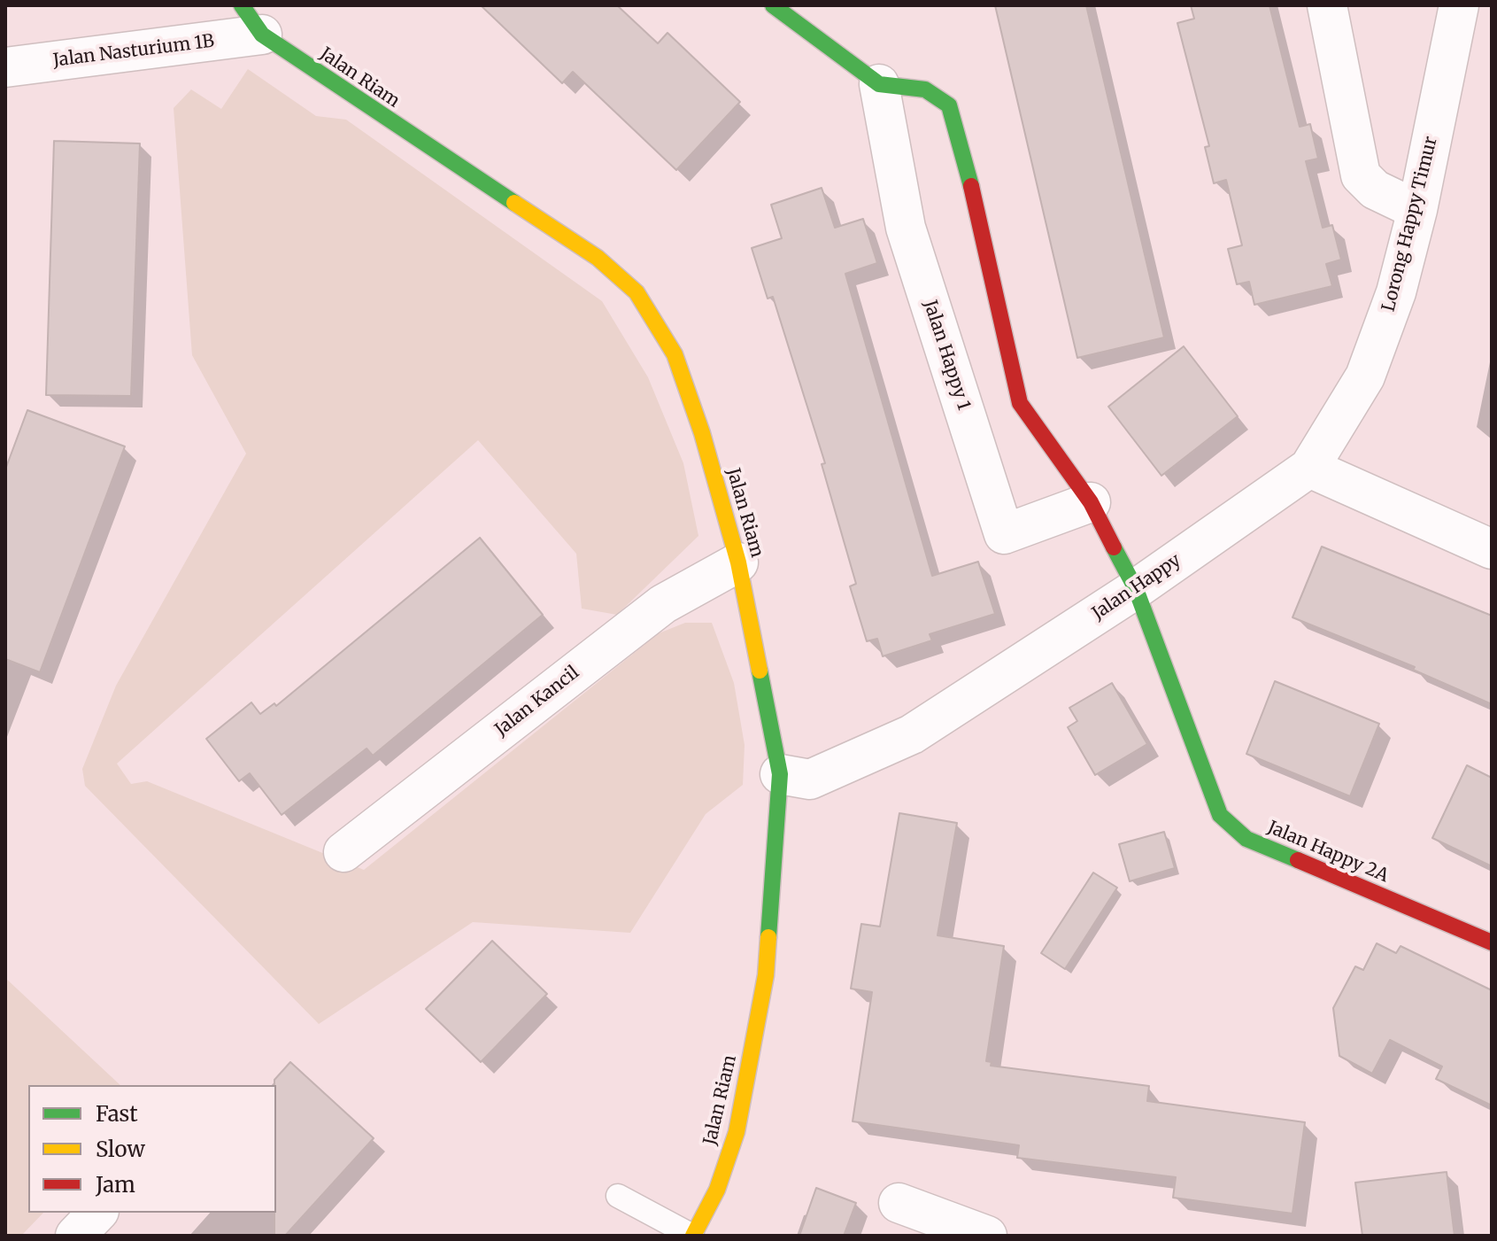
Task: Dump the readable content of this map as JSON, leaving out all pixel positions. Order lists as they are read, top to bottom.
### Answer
{
  "streets": {
    "main road": ["Jalan Riam", "Jalan Happy 2A"],
    "street": [
      "Jalan Nasturium 1B",
      "Lorong Happy Timur",
      "Jalan Happy 1",
      "Jalan Happy",
      "Jalan Kancil"
    ]
  },
  "crossings": [
    ["Jalan Nasturium 1B", "Jalan Riam"],
    ["Jalan Riam", "Jalan Happy"],
    ["Jalan Riam", "Jalan Kancil"],
    ["Lorong Happy Timur", "Jalan Happy"],
    ["Jalan Happy", "Jalan Happy 2A"]
  ],
  "legend": ["Fast", "Slow", "Jam"]
}
